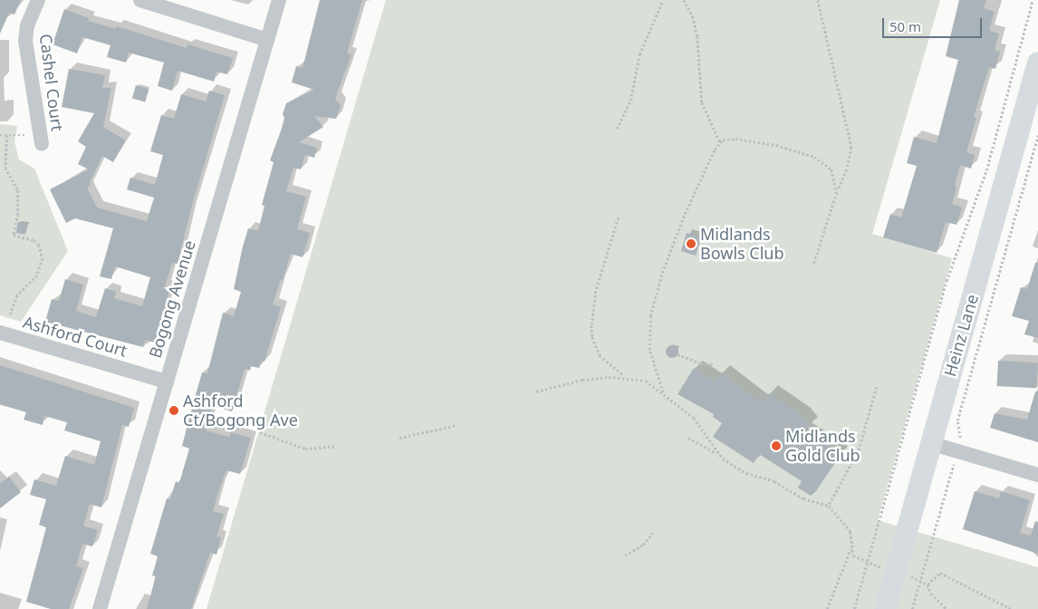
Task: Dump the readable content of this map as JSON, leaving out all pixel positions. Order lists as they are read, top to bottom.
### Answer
{
  "streets": {
    "street": [
      "Cashel Court",
      "Bogong Avenue",
      "Heinz Lane",
      "Ashford Court"
    ]
  },
  "crossings": [
    ["Bogong Avenue", "Ashford Court"]
  ],
  "places": ["Midlands Bowls Club", "Ashford Ct/Bogong Ave", "Midlands Gold Club"],
  "scale_bar": "50 m"
}
